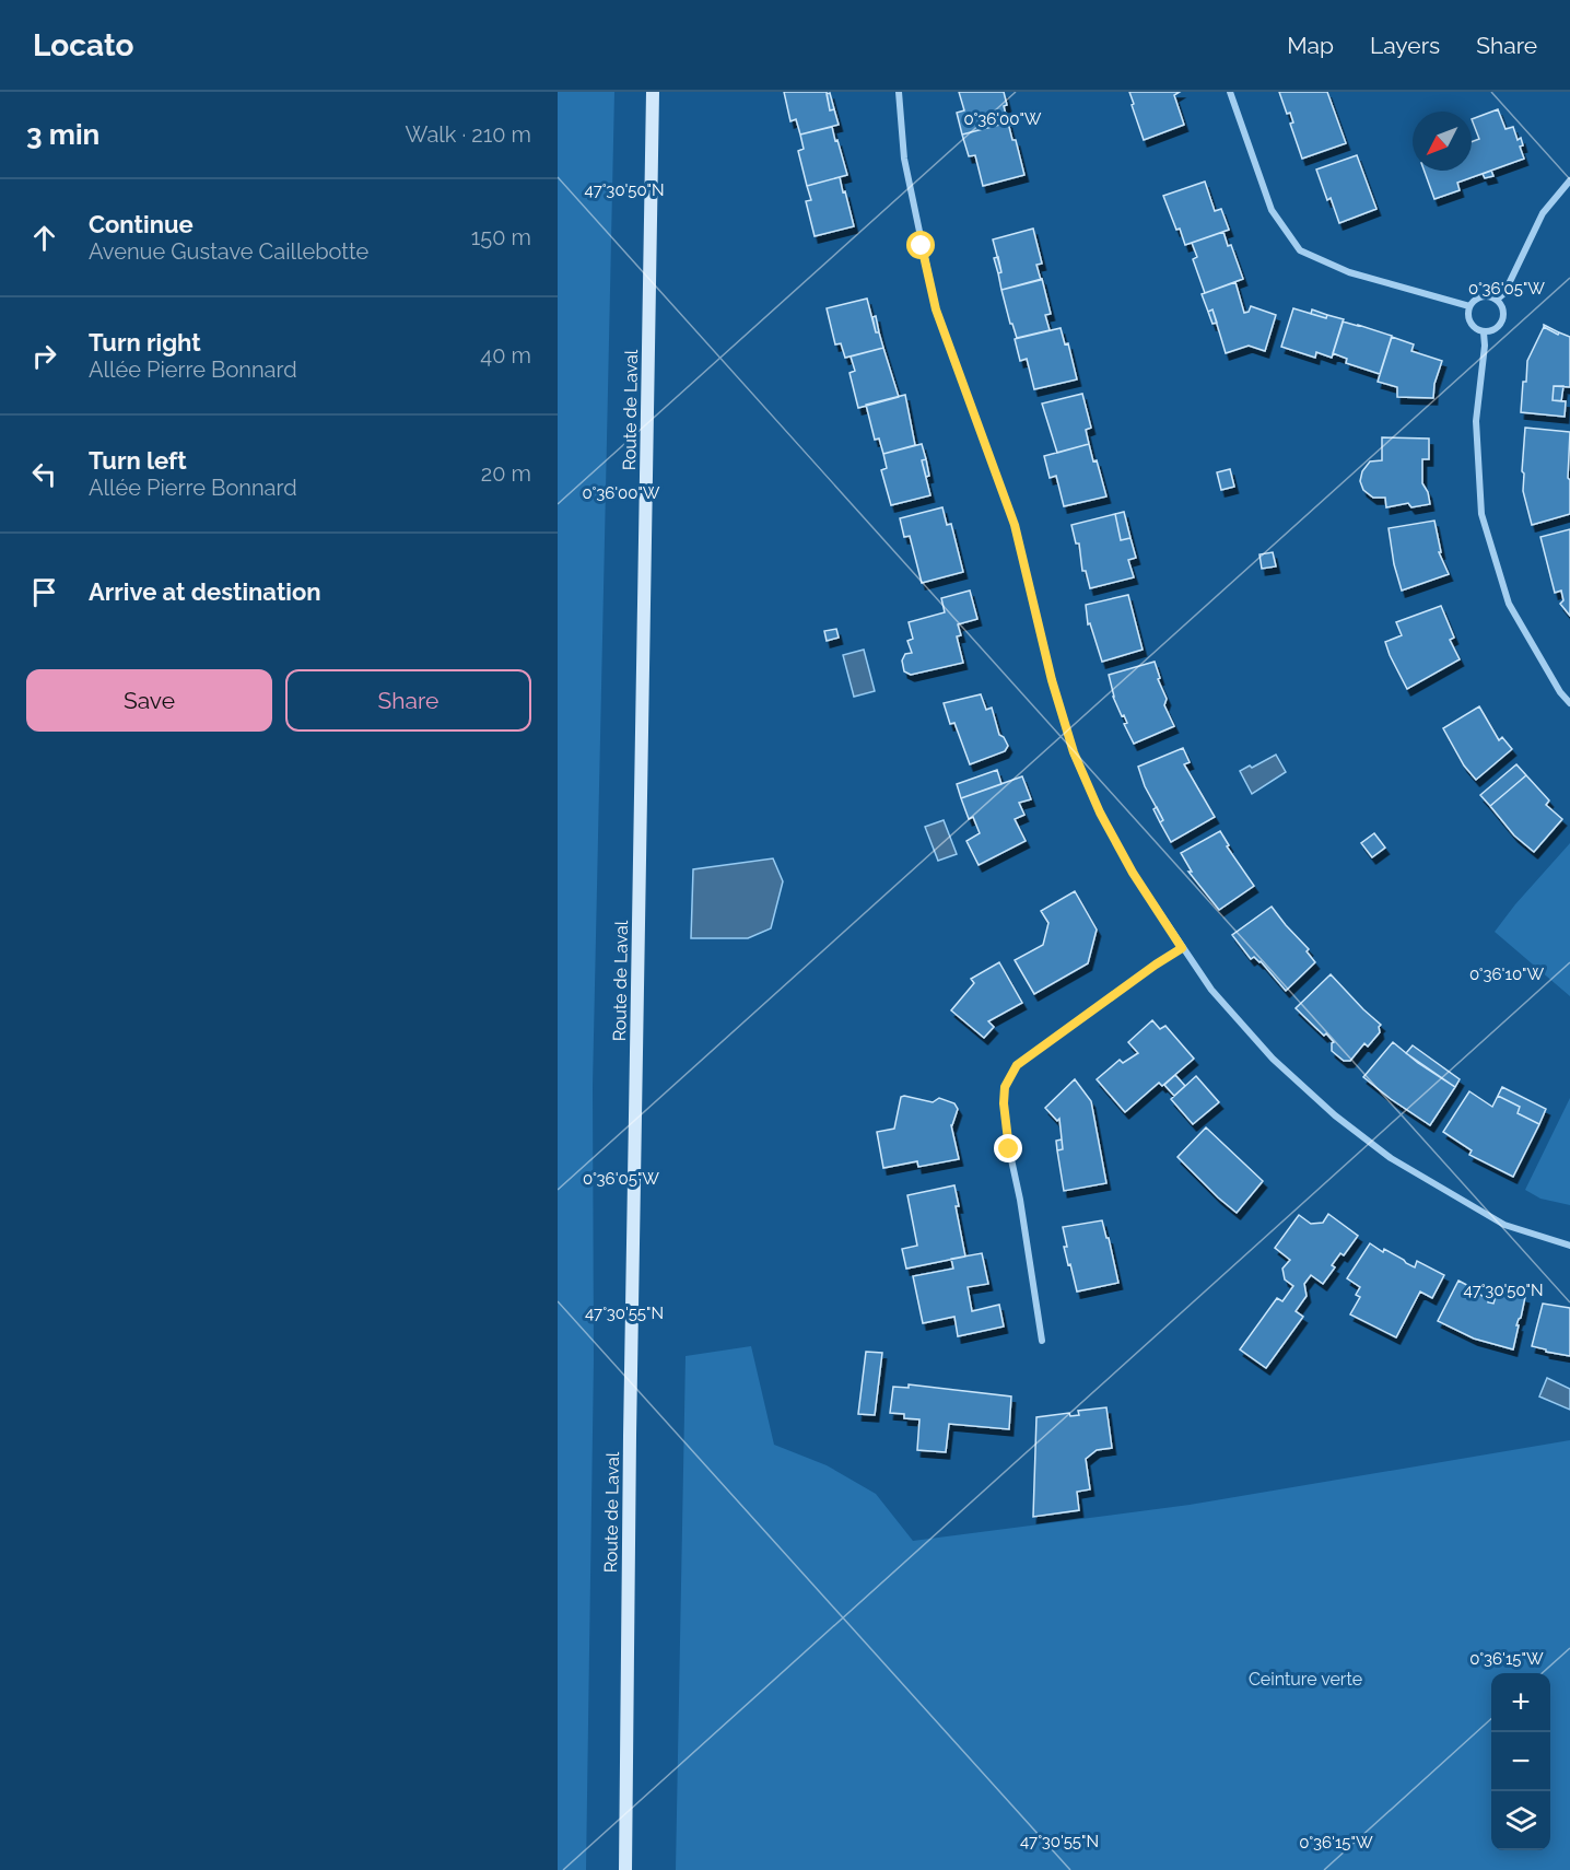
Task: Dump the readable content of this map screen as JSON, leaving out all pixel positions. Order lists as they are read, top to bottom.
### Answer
{
  "streets": {
    "main road": ["Route de Laval"]
  },
  "parks": ["Ceinture verte"],
  "north": "bottom left",
  "page": {
    "header": "Locato",
    "nav": ["Map", "Layers", "Share"],
    "heading": ["3 min", "Walk · 210 m"],
    "list": [
      ["Continue", "Avenue Gustave Caillebotte", "150 m"],
      ["Turn right", "Allée Pierre Bonnard", "40 m"],
      ["Turn left", "Allée Pierre Bonnard", "20 m"],
      "Arrive at destination"
    ],
    "buttons": ["Save", "Share"],
    "map_buttons": ["+", "−"]
  },
  "coordinates": [
    "0°36'00\"W",
    "47°30'50\"N",
    "0°36'05\"W",
    "0°36'10\"W",
    "47°30'55\"N",
    "0°36'15\"W"
  ]
}
